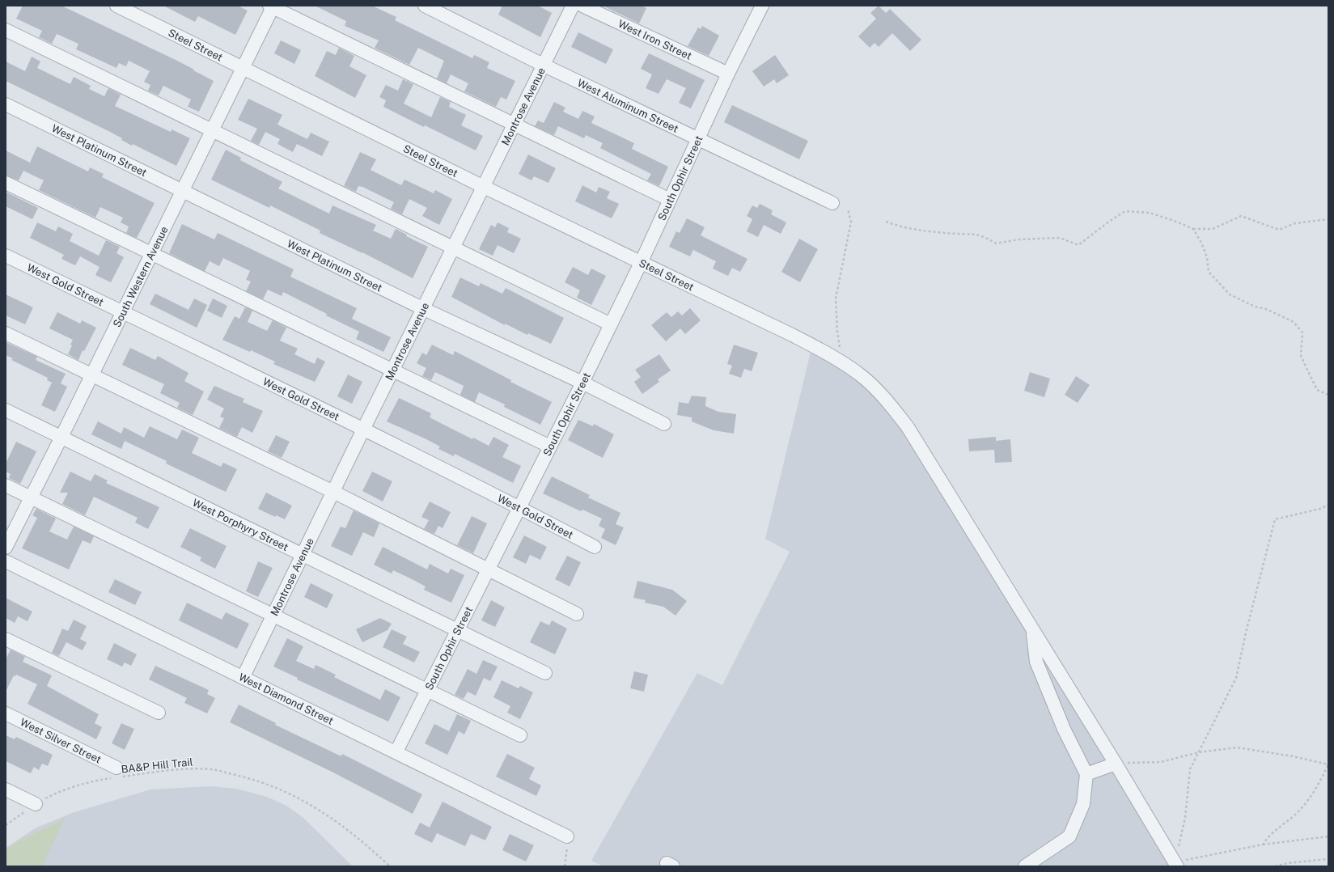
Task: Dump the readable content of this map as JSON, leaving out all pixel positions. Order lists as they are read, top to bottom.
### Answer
{
  "streets": {
    "street": [
      "West Iron Street",
      "Steel Street",
      "West Aluminum Street",
      "Montrose Avenue",
      "West Platinum Street",
      "South Ophir Street",
      "South Western Avenue",
      "West Gold Street",
      "West Porphyry Street",
      "West Diamond Street",
      "West Silver Street"
    ],
    "path": ["BA&P Hill Trail"]
  },
  "crossings": [
    ["West Iron Street", "South Ophir Street"],
    ["Steel Street", "Montrose Avenue"],
    ["Steel Street", "South Ophir Street"],
    ["Steel Street", "South Western Avenue"],
    ["West Aluminum Street", "Montrose Avenue"],
    ["West Aluminum Street", "South Ophir Street"],
    ["Montrose Avenue", "West Platinum Street"],
    ["Montrose Avenue", "West Gold Street"],
    ["Montrose Avenue", "West Porphyry Street"],
    ["Montrose Avenue", "West Diamond Street"],
    ["West Platinum Street", "South Ophir Street"],
    ["West Platinum Street", "South Western Avenue"],
    ["South Ophir Street", "West Gold Street"],
    ["South Ophir Street", "West Porphyry Street"],
    ["South Ophir Street", "West Diamond Street"],
    ["South Western Avenue", "West Gold Street"],
    ["South Western Avenue", "West Porphyry Street"],
    ["West Silver Street", "BA&P Hill Trail"]
  ]
}
